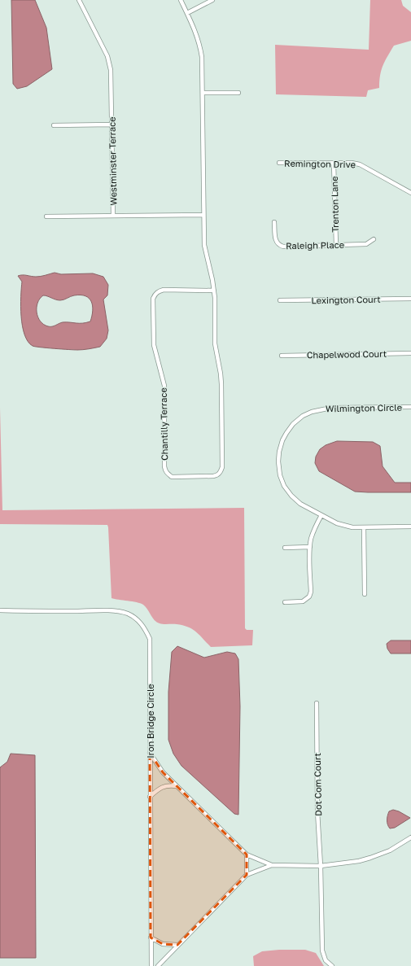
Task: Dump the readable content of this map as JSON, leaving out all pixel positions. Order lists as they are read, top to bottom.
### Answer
{
  "streets": {
    "street": [
      "Westminster Terrace",
      "Remington Drive",
      "Trenton Lane",
      "Raleigh Place",
      "Lexington Court",
      "Chapelwood Court",
      "Wilmington Circle",
      "Chantilly Terrace",
      "Iron Bridge Circle",
      "Dot Com Court"
    ]
  },
  "crossings": [
    ["Westminster Terrace", "Chantilly Terrace"],
    ["Remington Drive", "Trenton Lane"],
    ["Trenton Lane", "Raleigh Place"]
  ]
}
